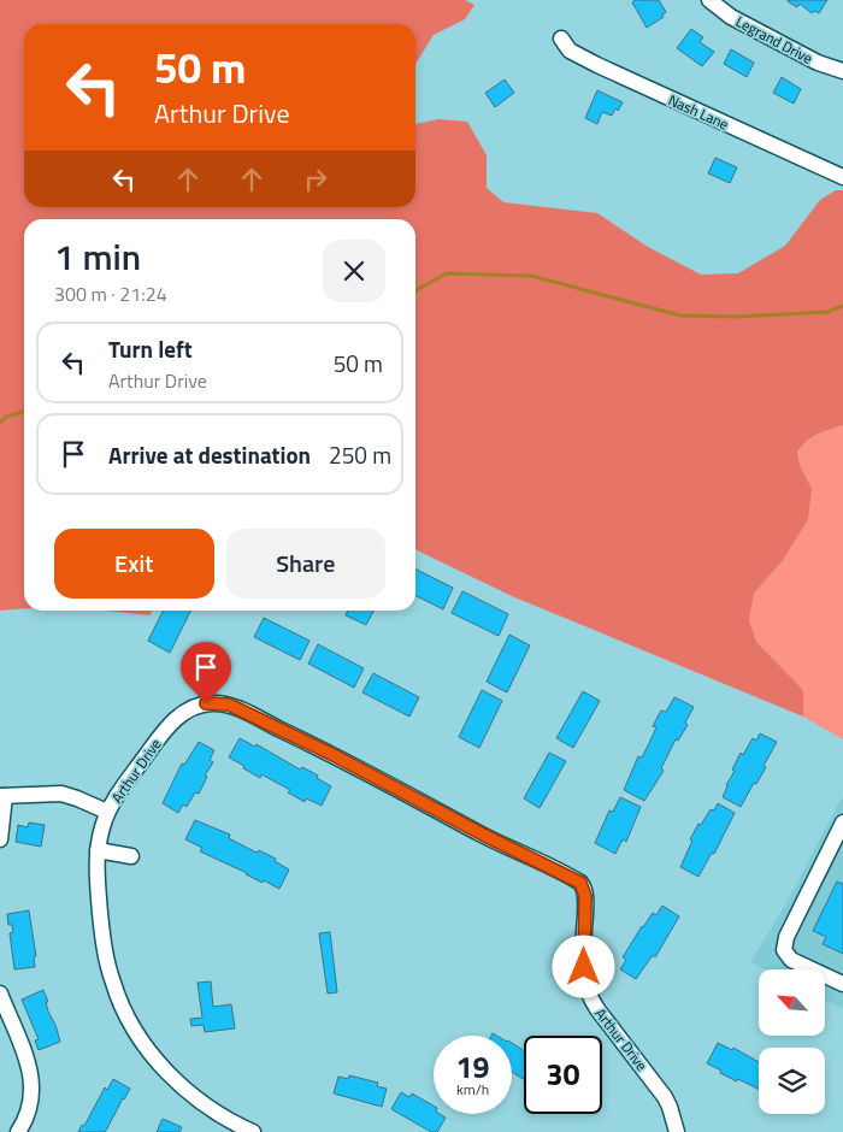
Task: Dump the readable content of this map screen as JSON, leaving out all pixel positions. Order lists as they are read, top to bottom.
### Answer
{
  "streets": {
    "street": ["Legrand Drive", "Nash Lane", "Arthur Drive"]
  },
  "north": "top left",
  "page": {
    "turn": ["50 m", "Arthur Drive"],
    "heading": ["1 min", "300 m · 21:24"],
    "list": [
      {
        "name": "Turn left",
        "note": "Arthur Drive",
        "value": "50 m"
      },
      {
        "name": "Arrive at destination",
        "value": "250 m"
      }
    ],
    "buttons": ["Exit", "Share"],
    "speed": "19 km/h",
    "limit": "30"
  }
}
